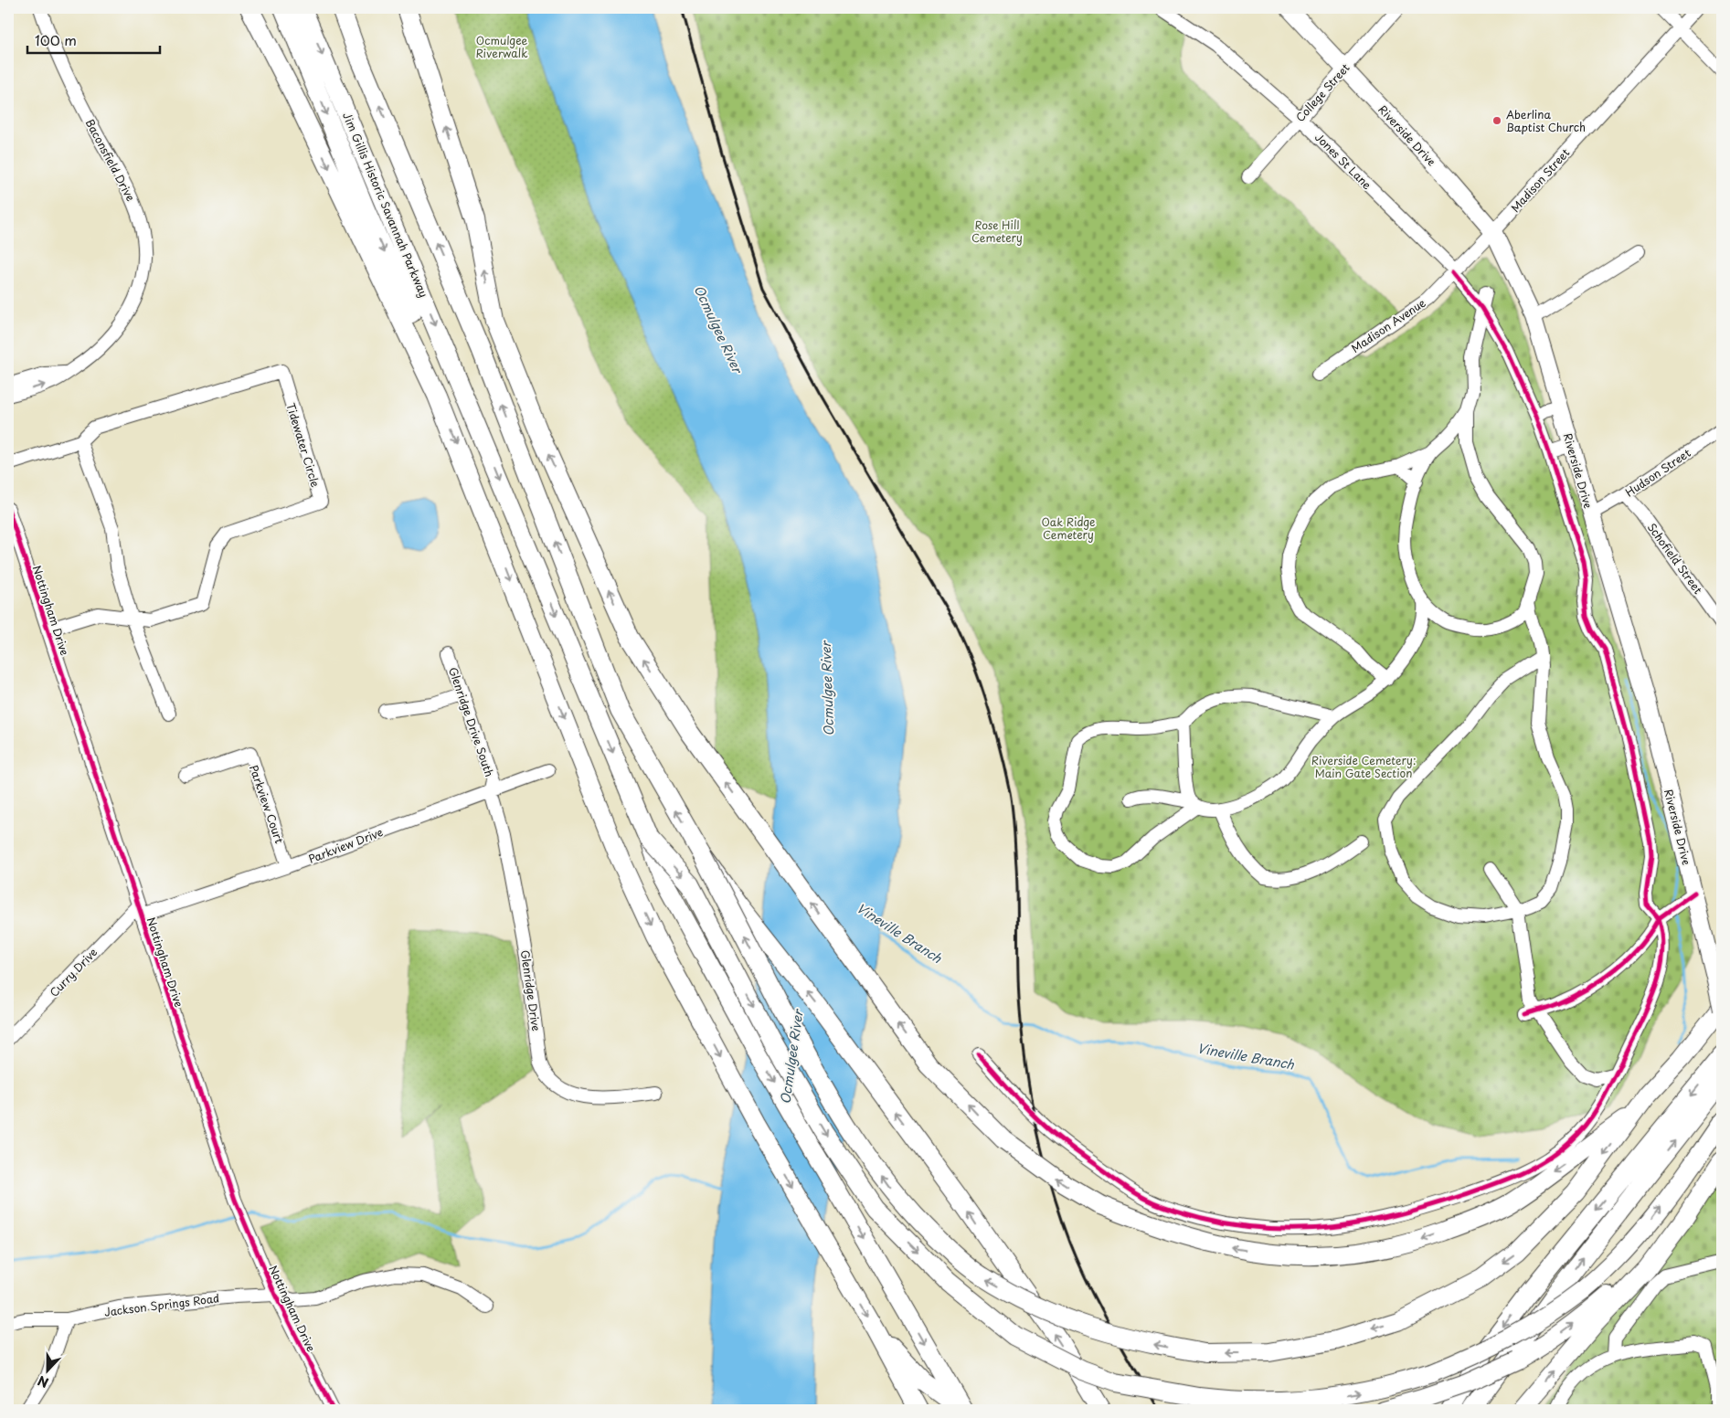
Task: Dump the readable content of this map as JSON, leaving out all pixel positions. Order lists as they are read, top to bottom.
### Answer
{
  "streets": {
    "highway": ["Jim Gillis Historic Savannah Parkway"],
    "main road": ["Riverside Drive"],
    "street": [
      "College Street",
      "Baconsfield Drive",
      "Jones St Lane",
      "Madison Street",
      "Madison Avenue",
      "Tidewater Circle",
      "Hudson Street",
      "Schofield Street",
      "Nottingham Drive",
      "Glenridge Drive South",
      "Parkview Court",
      "Parkview Drive",
      "Curry Drive",
      "Glenridge Drive",
      "Jackson Springs Road"
    ]
  },
  "crossings": [
    ["College Street", "Riverside Drive"],
    ["College Street", "Jones St Lane"],
    ["Riverside Drive", "Madison Street"],
    ["Riverside Drive", "Hudson Street"],
    ["Jones St Lane", "Madison Street"],
    ["Jones St Lane", "Madison Avenue"],
    ["Madison Street", "Madison Avenue"],
    ["Tidewater Circle", "Nottingham Drive"],
    ["Hudson Street", "Schofield Street"],
    ["Nottingham Drive", "Parkview Drive"],
    ["Nottingham Drive", "Curry Drive"],
    ["Nottingham Drive", "Jackson Springs Road"],
    ["Glenridge Drive South", "Parkview Drive"],
    ["Glenridge Drive South", "Glenridge Drive"],
    ["Parkview Court", "Parkview Drive"],
    ["Parkview Drive", "Curry Drive"],
    ["Parkview Drive", "Glenridge Drive"]
  ],
  "water": ["Ocmulgee River", "Vineville Branch"],
  "parks": [
    "Ocmulgee Riverwalk",
    "Rose Hill Cemetery",
    "Oak Ridge Cemetery",
    "Riverside Cemetery: Main Gate Section"
  ],
  "places": ["Aberlina Baptist Church"],
  "scale_bar": "100 m",
  "north": "bottom"
}
